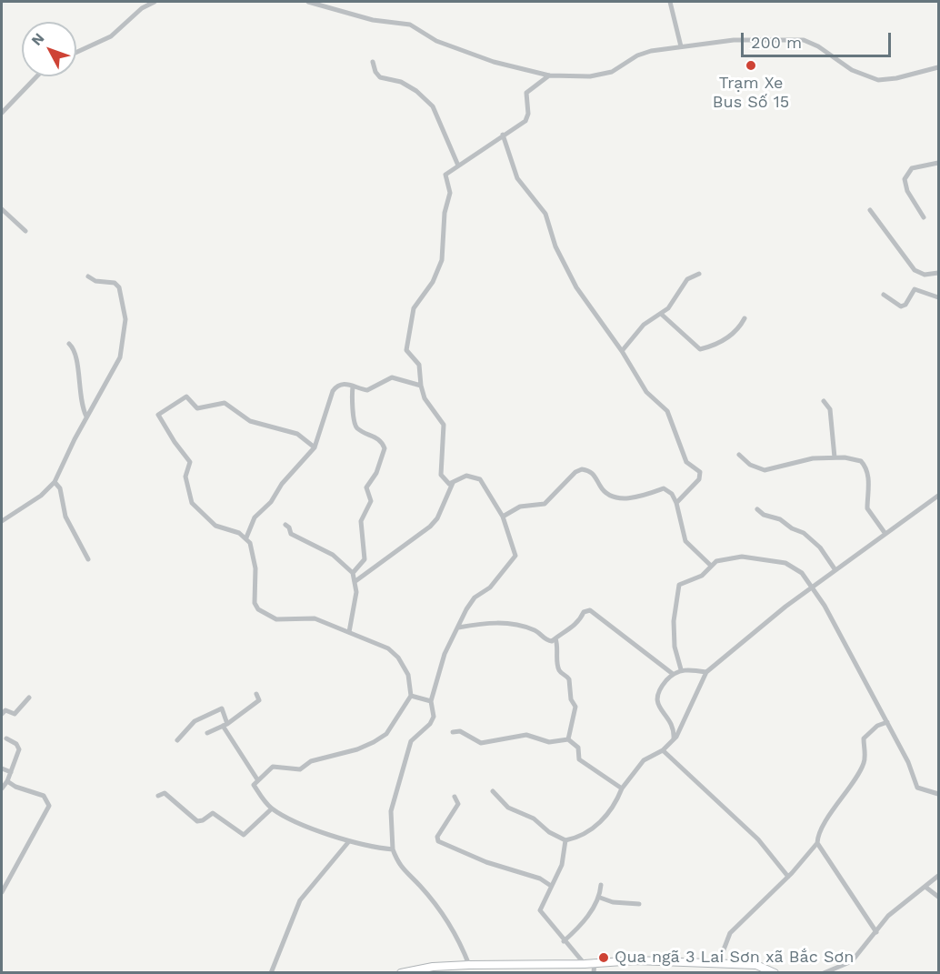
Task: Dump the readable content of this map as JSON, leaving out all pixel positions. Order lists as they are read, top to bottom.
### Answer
{
  "places": ["Trạm Xe Bus Số 15", "Qua ngã 3 Lai Sơn xã Bắc Sơn"],
  "scale_bar": "200 m",
  "north": "top left"
}
